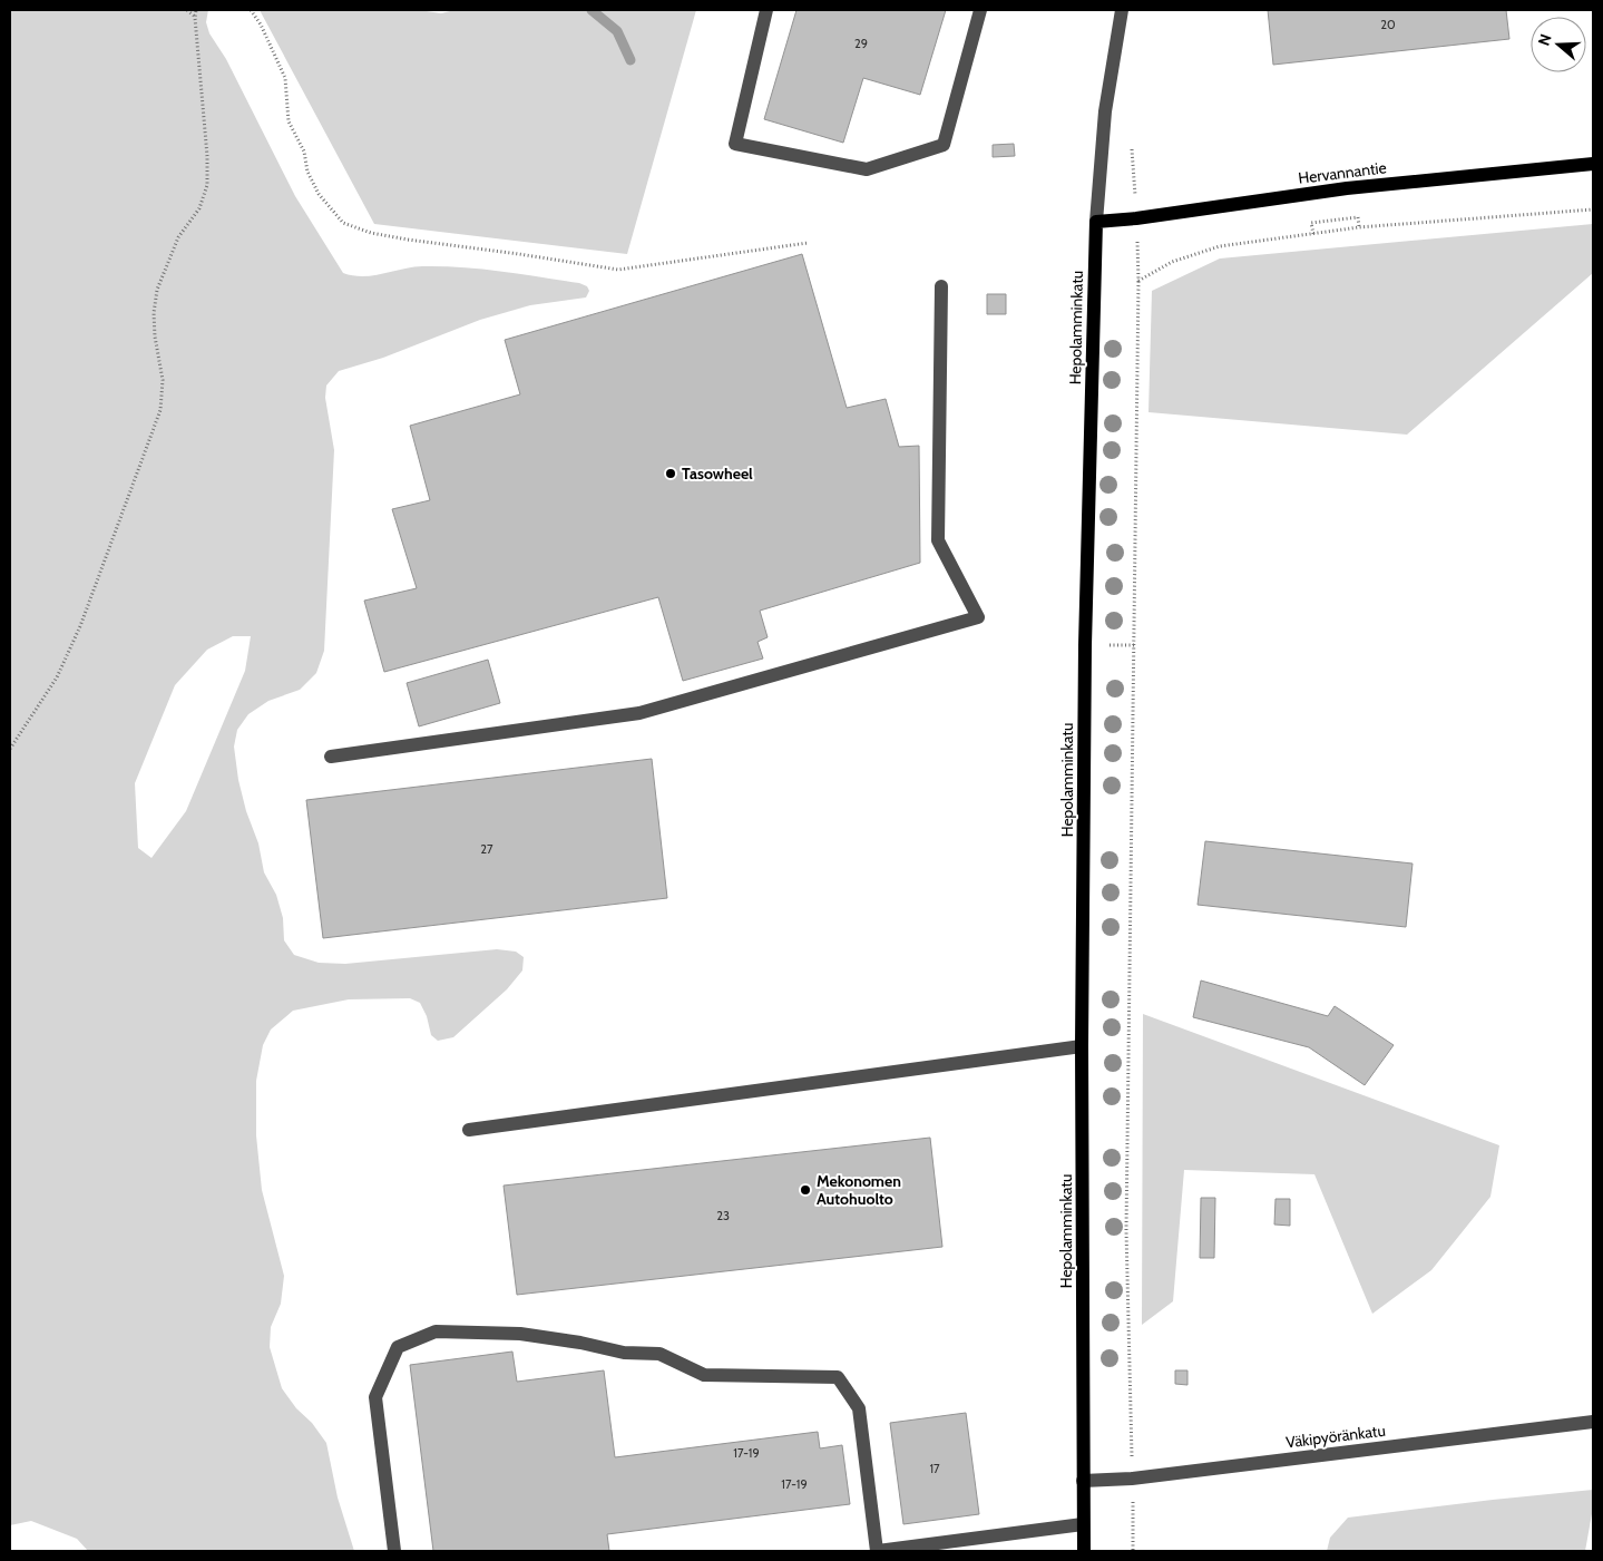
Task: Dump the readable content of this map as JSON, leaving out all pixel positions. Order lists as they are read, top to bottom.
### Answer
{
  "streets": {
    "main road": ["Hervannantie", "Hepolamminkatu"],
    "street": ["Väkipyöränkatu"]
  },
  "crossings": [
    ["Hervannantie", "Hepolamminkatu"],
    ["Hepolamminkatu", "Väkipyöränkatu"]
  ],
  "places": ["Tasowheel", "Mekonomen Autohuolto"],
  "house_numbers": [
    "20",
    "29",
    "27",
    "23",
    "17-19",
    "17",
    "17-19"
  ],
  "north": "left"
}
